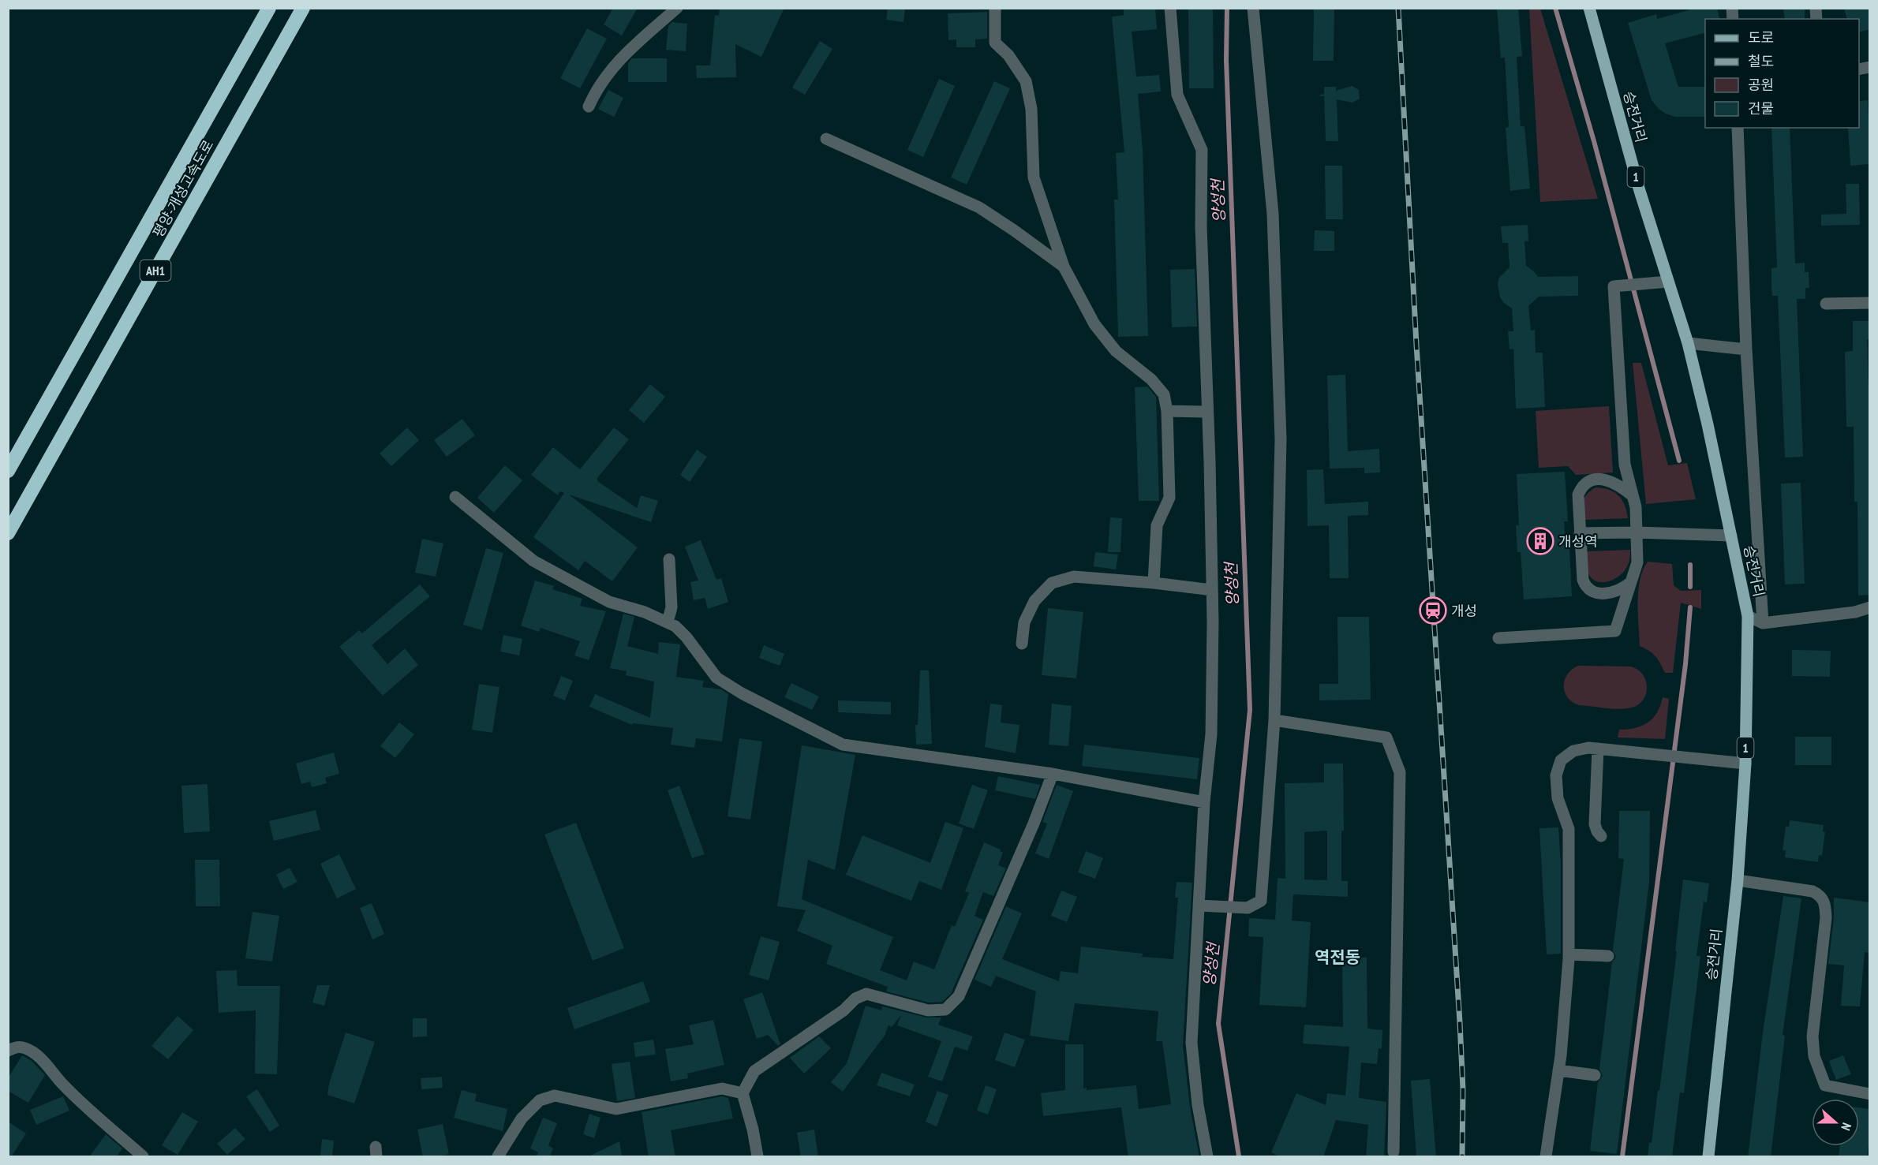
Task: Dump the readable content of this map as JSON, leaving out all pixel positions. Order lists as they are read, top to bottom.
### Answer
{
  "streets": {
    "highway": ["평양-개성고속도로", "AH1"],
    "main road": ["승전거리", "1"]
  },
  "districts": ["역전동"],
  "water": ["양성천"],
  "places": {
    "building": ["개성역"],
    "station": ["개성"]
  },
  "legend": [
    "도로",
    "철도",
    "공원",
    "건물"
  ],
  "north": "right"
}
